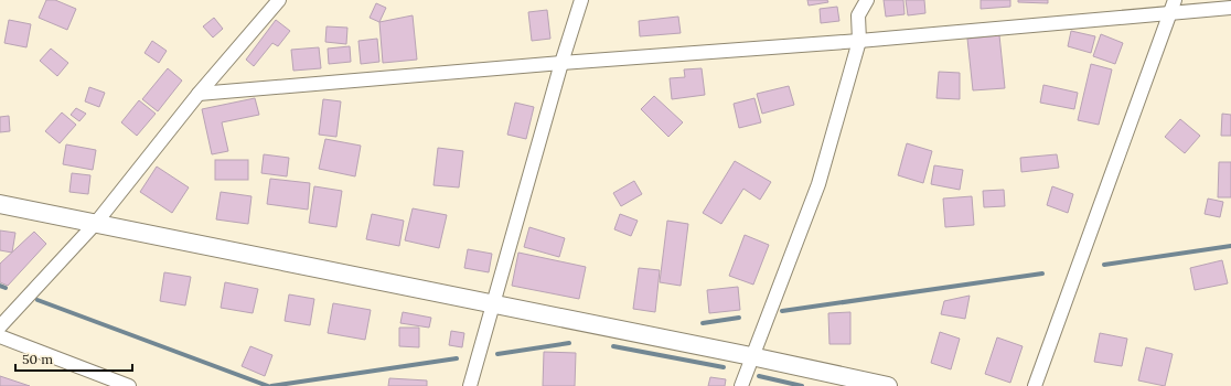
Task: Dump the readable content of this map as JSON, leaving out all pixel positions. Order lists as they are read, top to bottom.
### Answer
{
  "scale_bar": "50 m"
}
